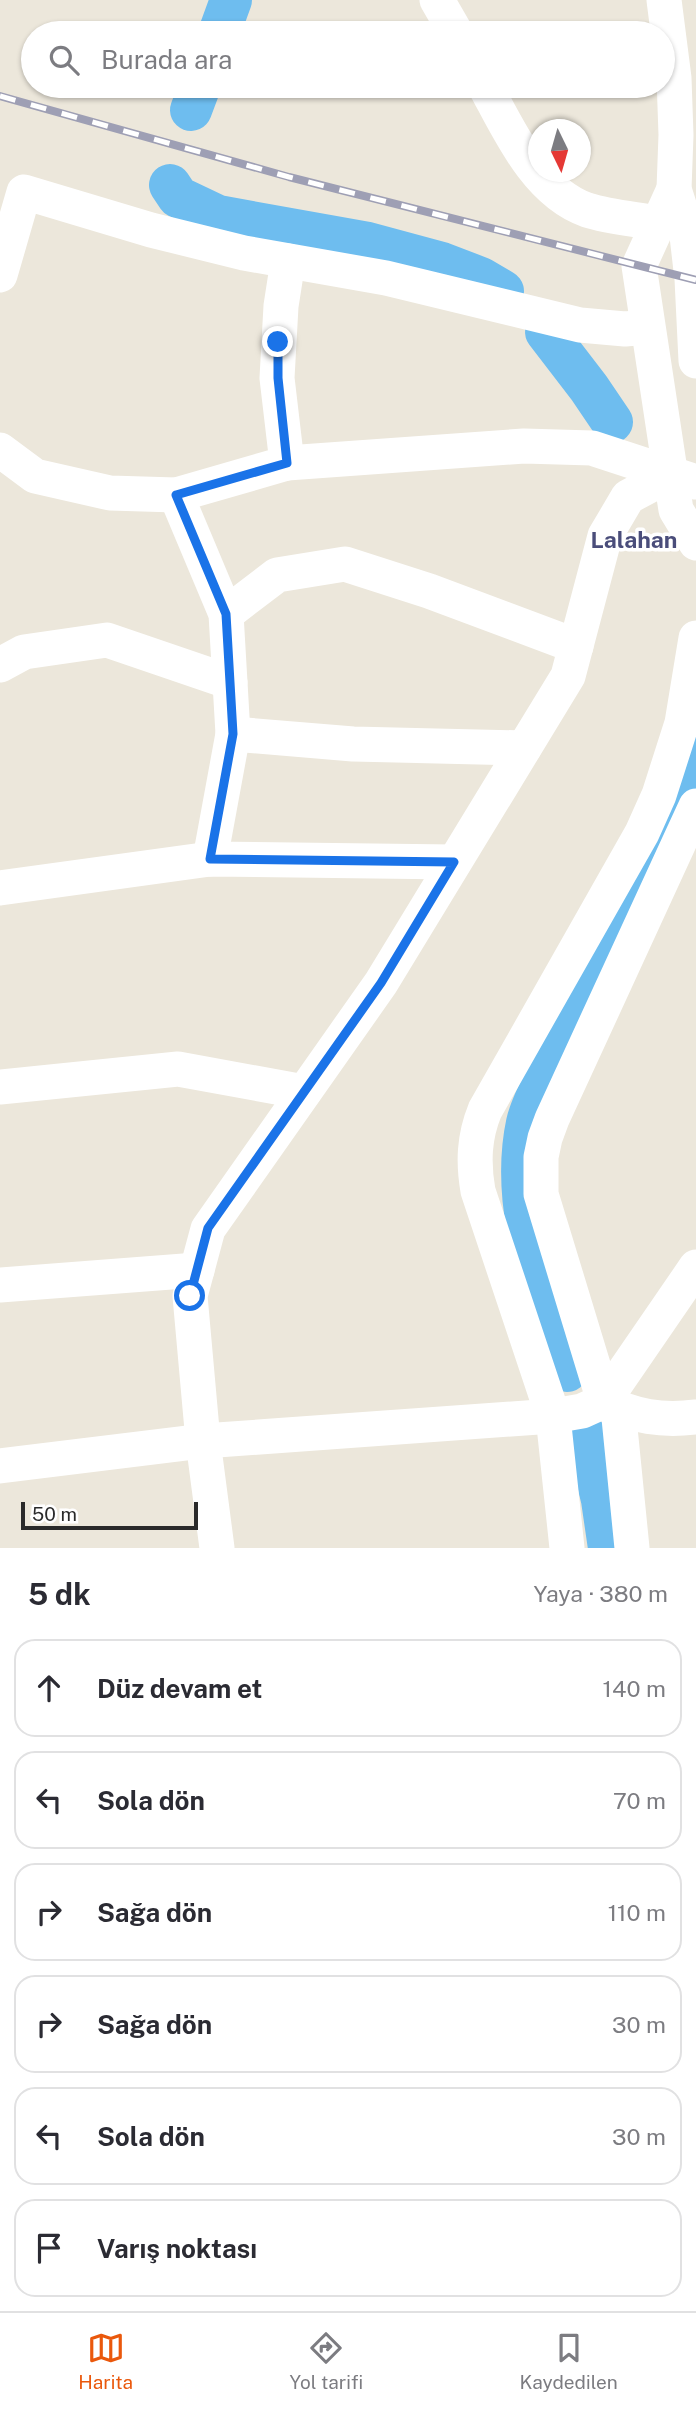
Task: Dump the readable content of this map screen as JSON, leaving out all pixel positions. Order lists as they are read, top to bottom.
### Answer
{
  "districts": ["Lalahan"],
  "scale_bar": "50 m",
  "north": "bottom",
  "page": {
    "search": "Burada ara",
    "scale": "50 m",
    "heading": ["5 dk", "Yaya · 380 m"],
    "list": [
      ["Düz devam et", "140 m"],
      ["Sola dön", "70 m"],
      ["Sağa dön", "110 m"],
      ["Sağa dön", "30 m"],
      ["Sola dön", "30 m"],
      "Varış noktası"
    ],
    "nav": ["Harita", "Yol tarifi", "Kaydedilen"]
  }
}
